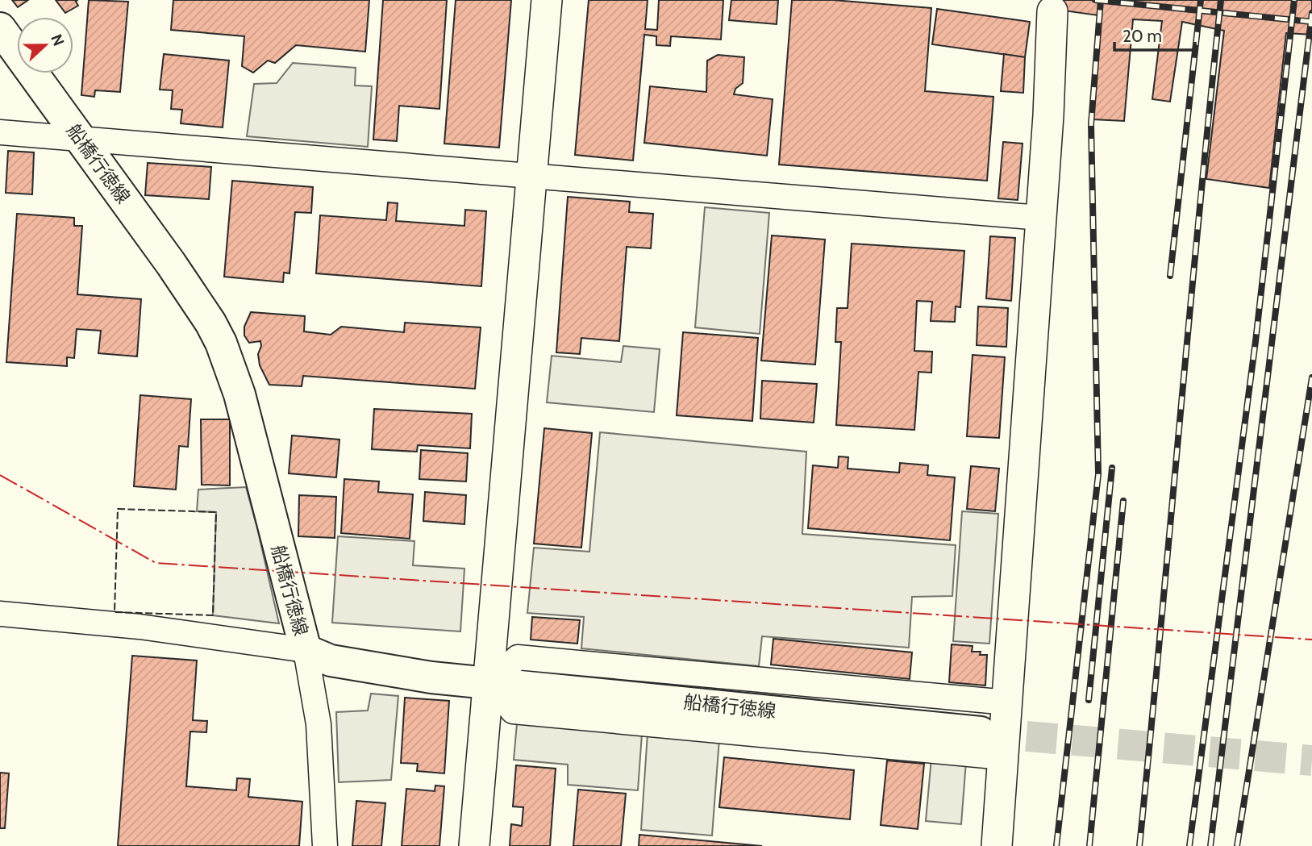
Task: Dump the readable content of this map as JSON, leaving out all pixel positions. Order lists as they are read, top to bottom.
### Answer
{
  "streets": {
    "main road": ["船橋行徳線"]
  },
  "scale_bar": "20 m",
  "north": "right"
}
